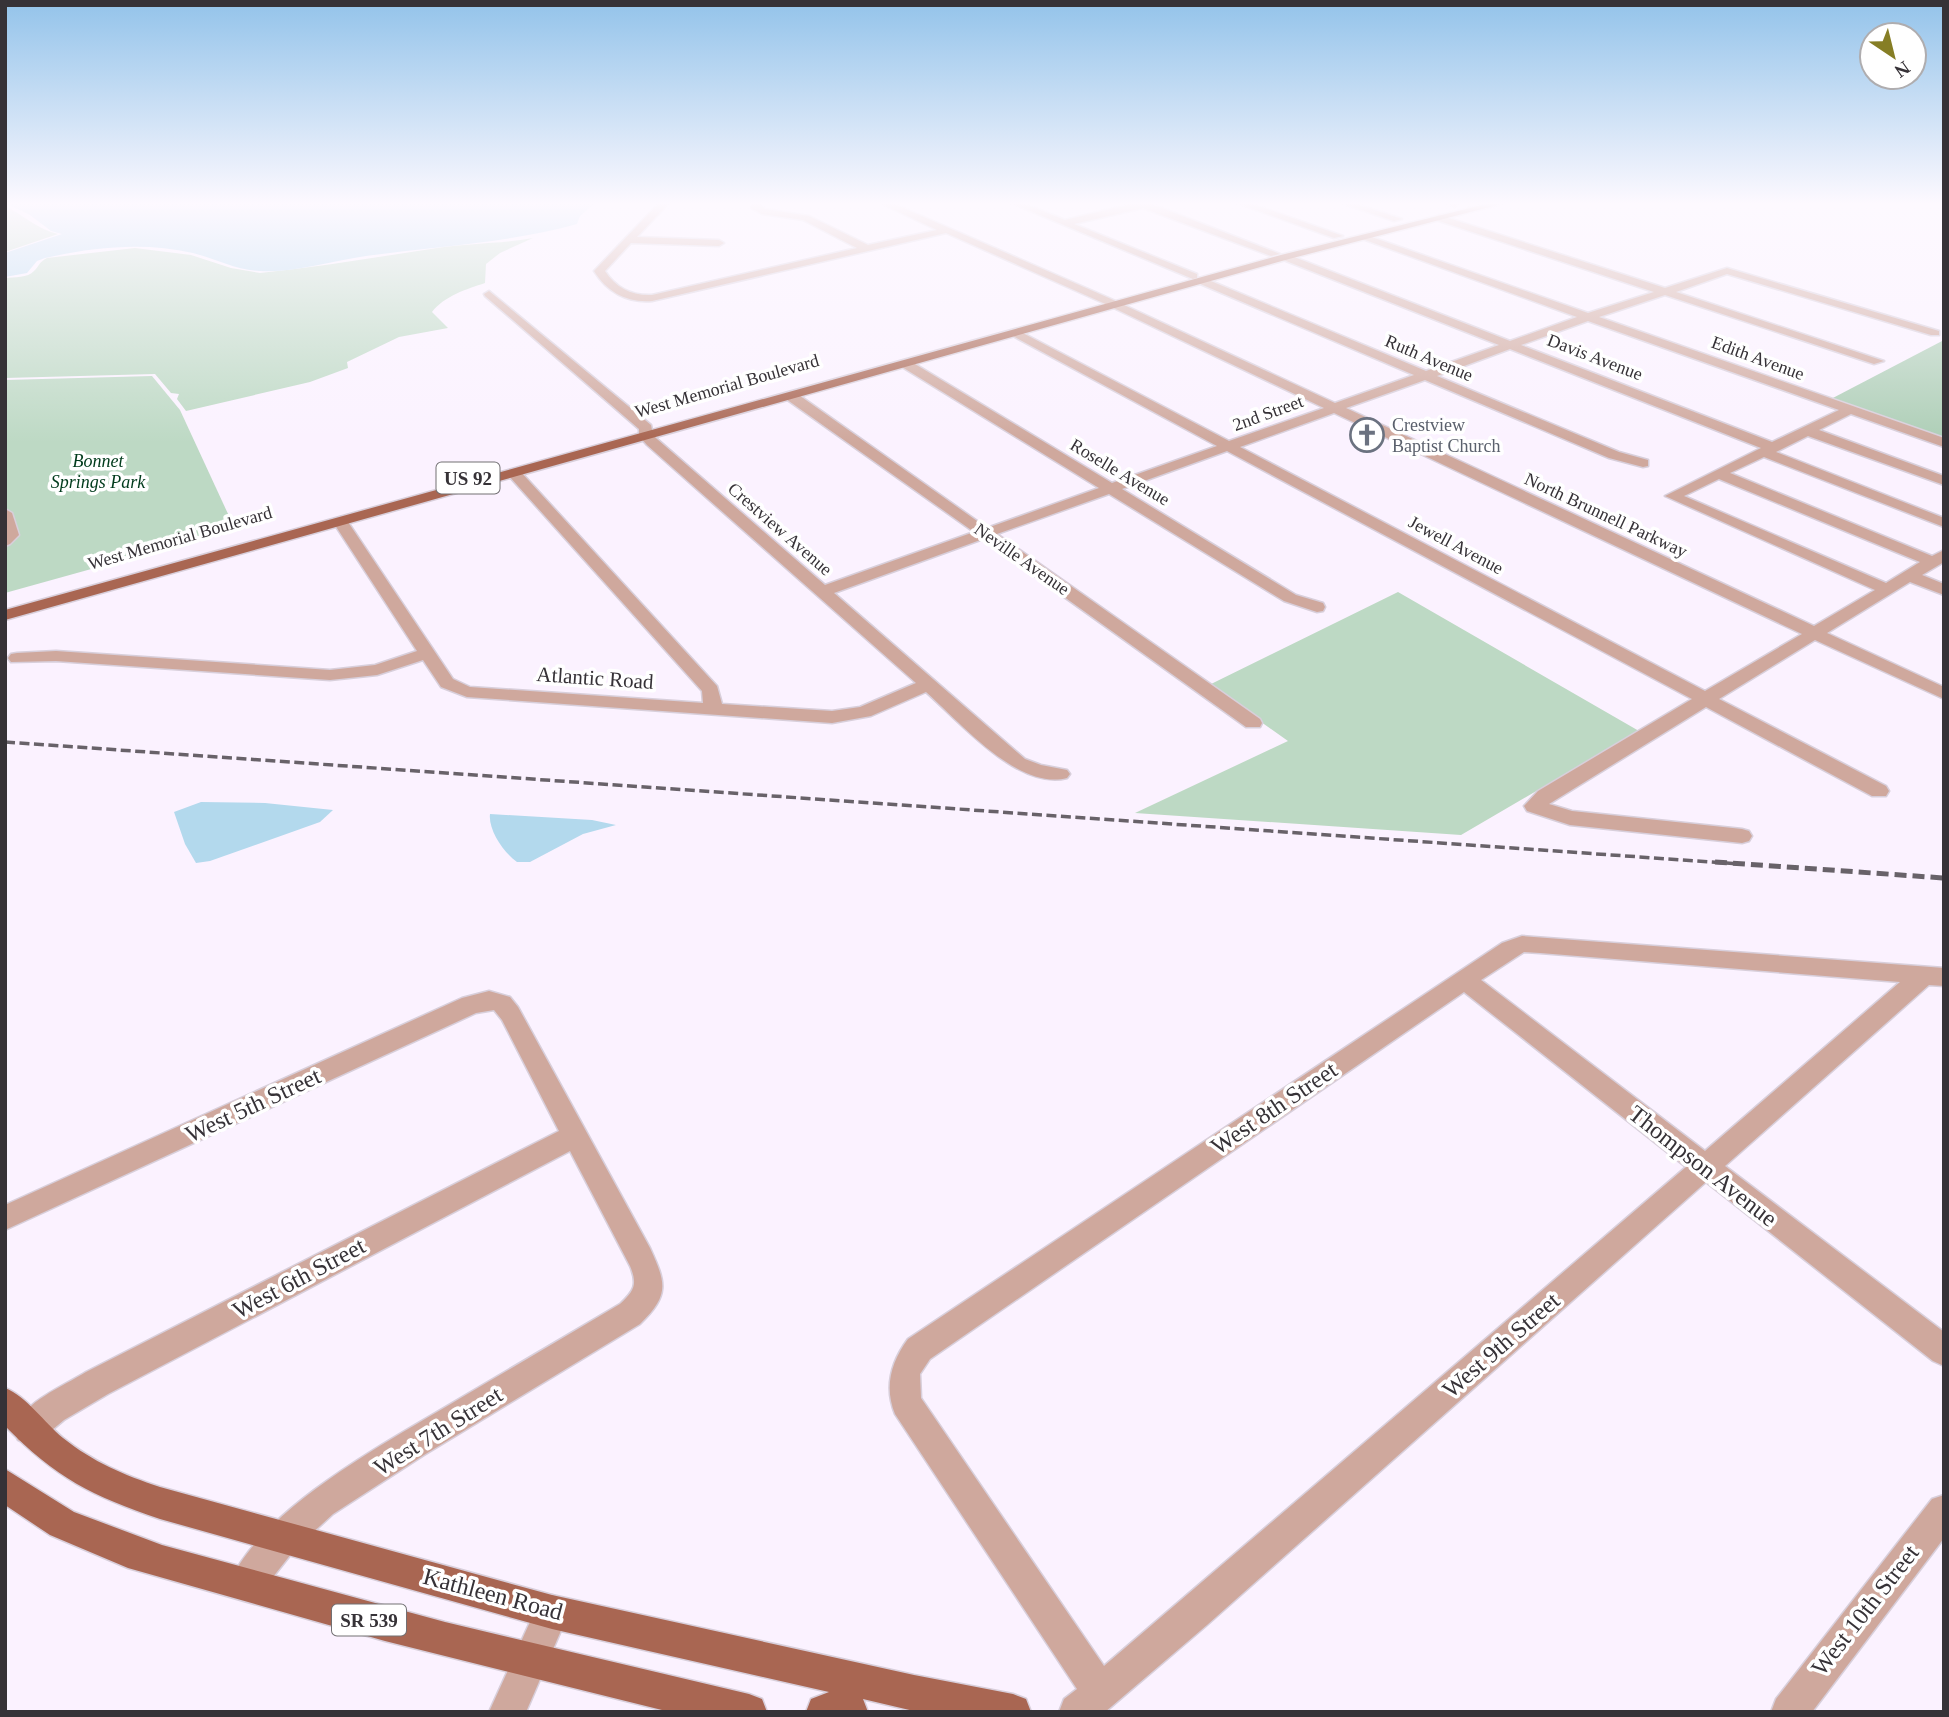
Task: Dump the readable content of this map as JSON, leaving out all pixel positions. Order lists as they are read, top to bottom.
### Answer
{
  "streets": {
    "main road": [
      "West Memorial Boulevard",
      "US 92",
      "Kathleen Road",
      "SR 539"
    ],
    "street": [
      "Davis Avenue",
      "Ruth Avenue",
      "Edith Avenue",
      "2nd Street",
      "Roselle Avenue",
      "North Brunnell Parkway",
      "Crestview Avenue",
      "Jewell Avenue",
      "Neville Avenue",
      "Atlantic Road",
      "West 5th Street",
      "West 8th Street",
      "Thompson Avenue",
      "West 6th Street",
      "West 9th Street",
      "West 7th Street",
      "West 10th Street"
    ]
  },
  "crossings": [
    ["Davis Avenue", "2nd Street"],
    ["Ruth Avenue", "2nd Street"],
    ["Edith Avenue", "2nd Street"],
    ["West Memorial Boulevard", "Roselle Avenue"],
    ["West Memorial Boulevard", "North Brunnell Parkway"],
    ["West Memorial Boulevard", "Crestview Avenue"],
    ["West Memorial Boulevard", "Jewell Avenue"],
    ["West Memorial Boulevard", "Neville Avenue"],
    ["West Memorial Boulevard", "Atlantic Road"],
    ["2nd Street", "Roselle Avenue"],
    ["2nd Street", "North Brunnell Parkway"],
    ["2nd Street", "Crestview Avenue"],
    ["2nd Street", "Jewell Avenue"],
    ["2nd Street", "Neville Avenue"],
    ["Crestview Avenue", "Atlantic Road"],
    ["West 5th Street", "West 6th Street"],
    ["West 5th Street", "West 7th Street"],
    ["West 8th Street", "Thompson Avenue"],
    ["West 8th Street", "West 9th Street"],
    ["Thompson Avenue", "West 9th Street"],
    ["West 6th Street", "West 7th Street"],
    ["West 6th Street", "Kathleen Road"],
    ["West 7th Street", "Kathleen Road"],
    ["West 7th Street", "SR 539"]
  ],
  "parks": ["Bonnet Springs Park"],
  "places": {
    "church": ["Crestview Baptist Church"]
  },
  "north": "bottom right"
}
